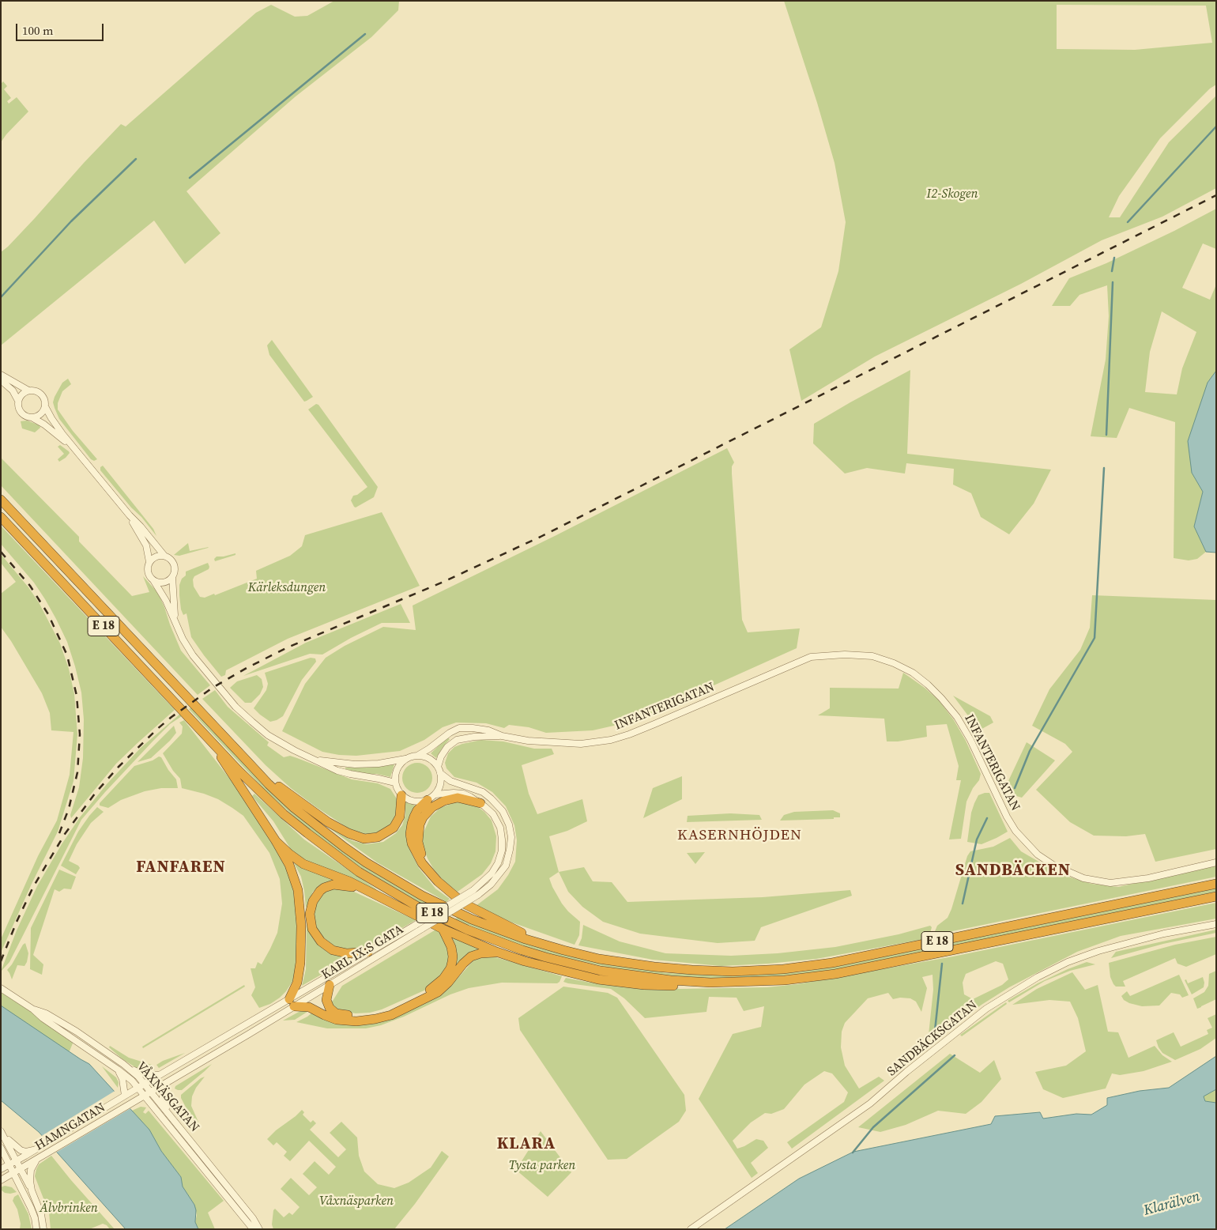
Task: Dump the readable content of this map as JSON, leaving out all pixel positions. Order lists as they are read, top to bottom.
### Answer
{
  "streets": {
    "highway": ["E 18"],
    "street": [
      "INFANTERIGATAN",
      "KARL IX:S GATA",
      "SANDBÄCKSGATAN",
      "VÅXNÄSGATAN",
      "HAMNGATAN"
    ]
  },
  "crossings": [
    ["INFANTERIGATAN", "KARL IX:S GATA"],
    ["KARL IX:S GATA", "VÅXNÄSGATAN"],
    ["KARL IX:S GATA", "HAMNGATAN"],
    ["VÅXNÄSGATAN", "HAMNGATAN"]
  ],
  "districts": [
    "KASERNHÖJDEN",
    "FANFAREN",
    "SANDBÄCKEN",
    "KLARA"
  ],
  "water": ["Klarälven"],
  "parks": [
    "I2-Skogen",
    "Kärleksdungen",
    "Tysta parken",
    "Våxnäsparken",
    "Älvbrinken"
  ],
  "scale_bar": "100 m"
}
